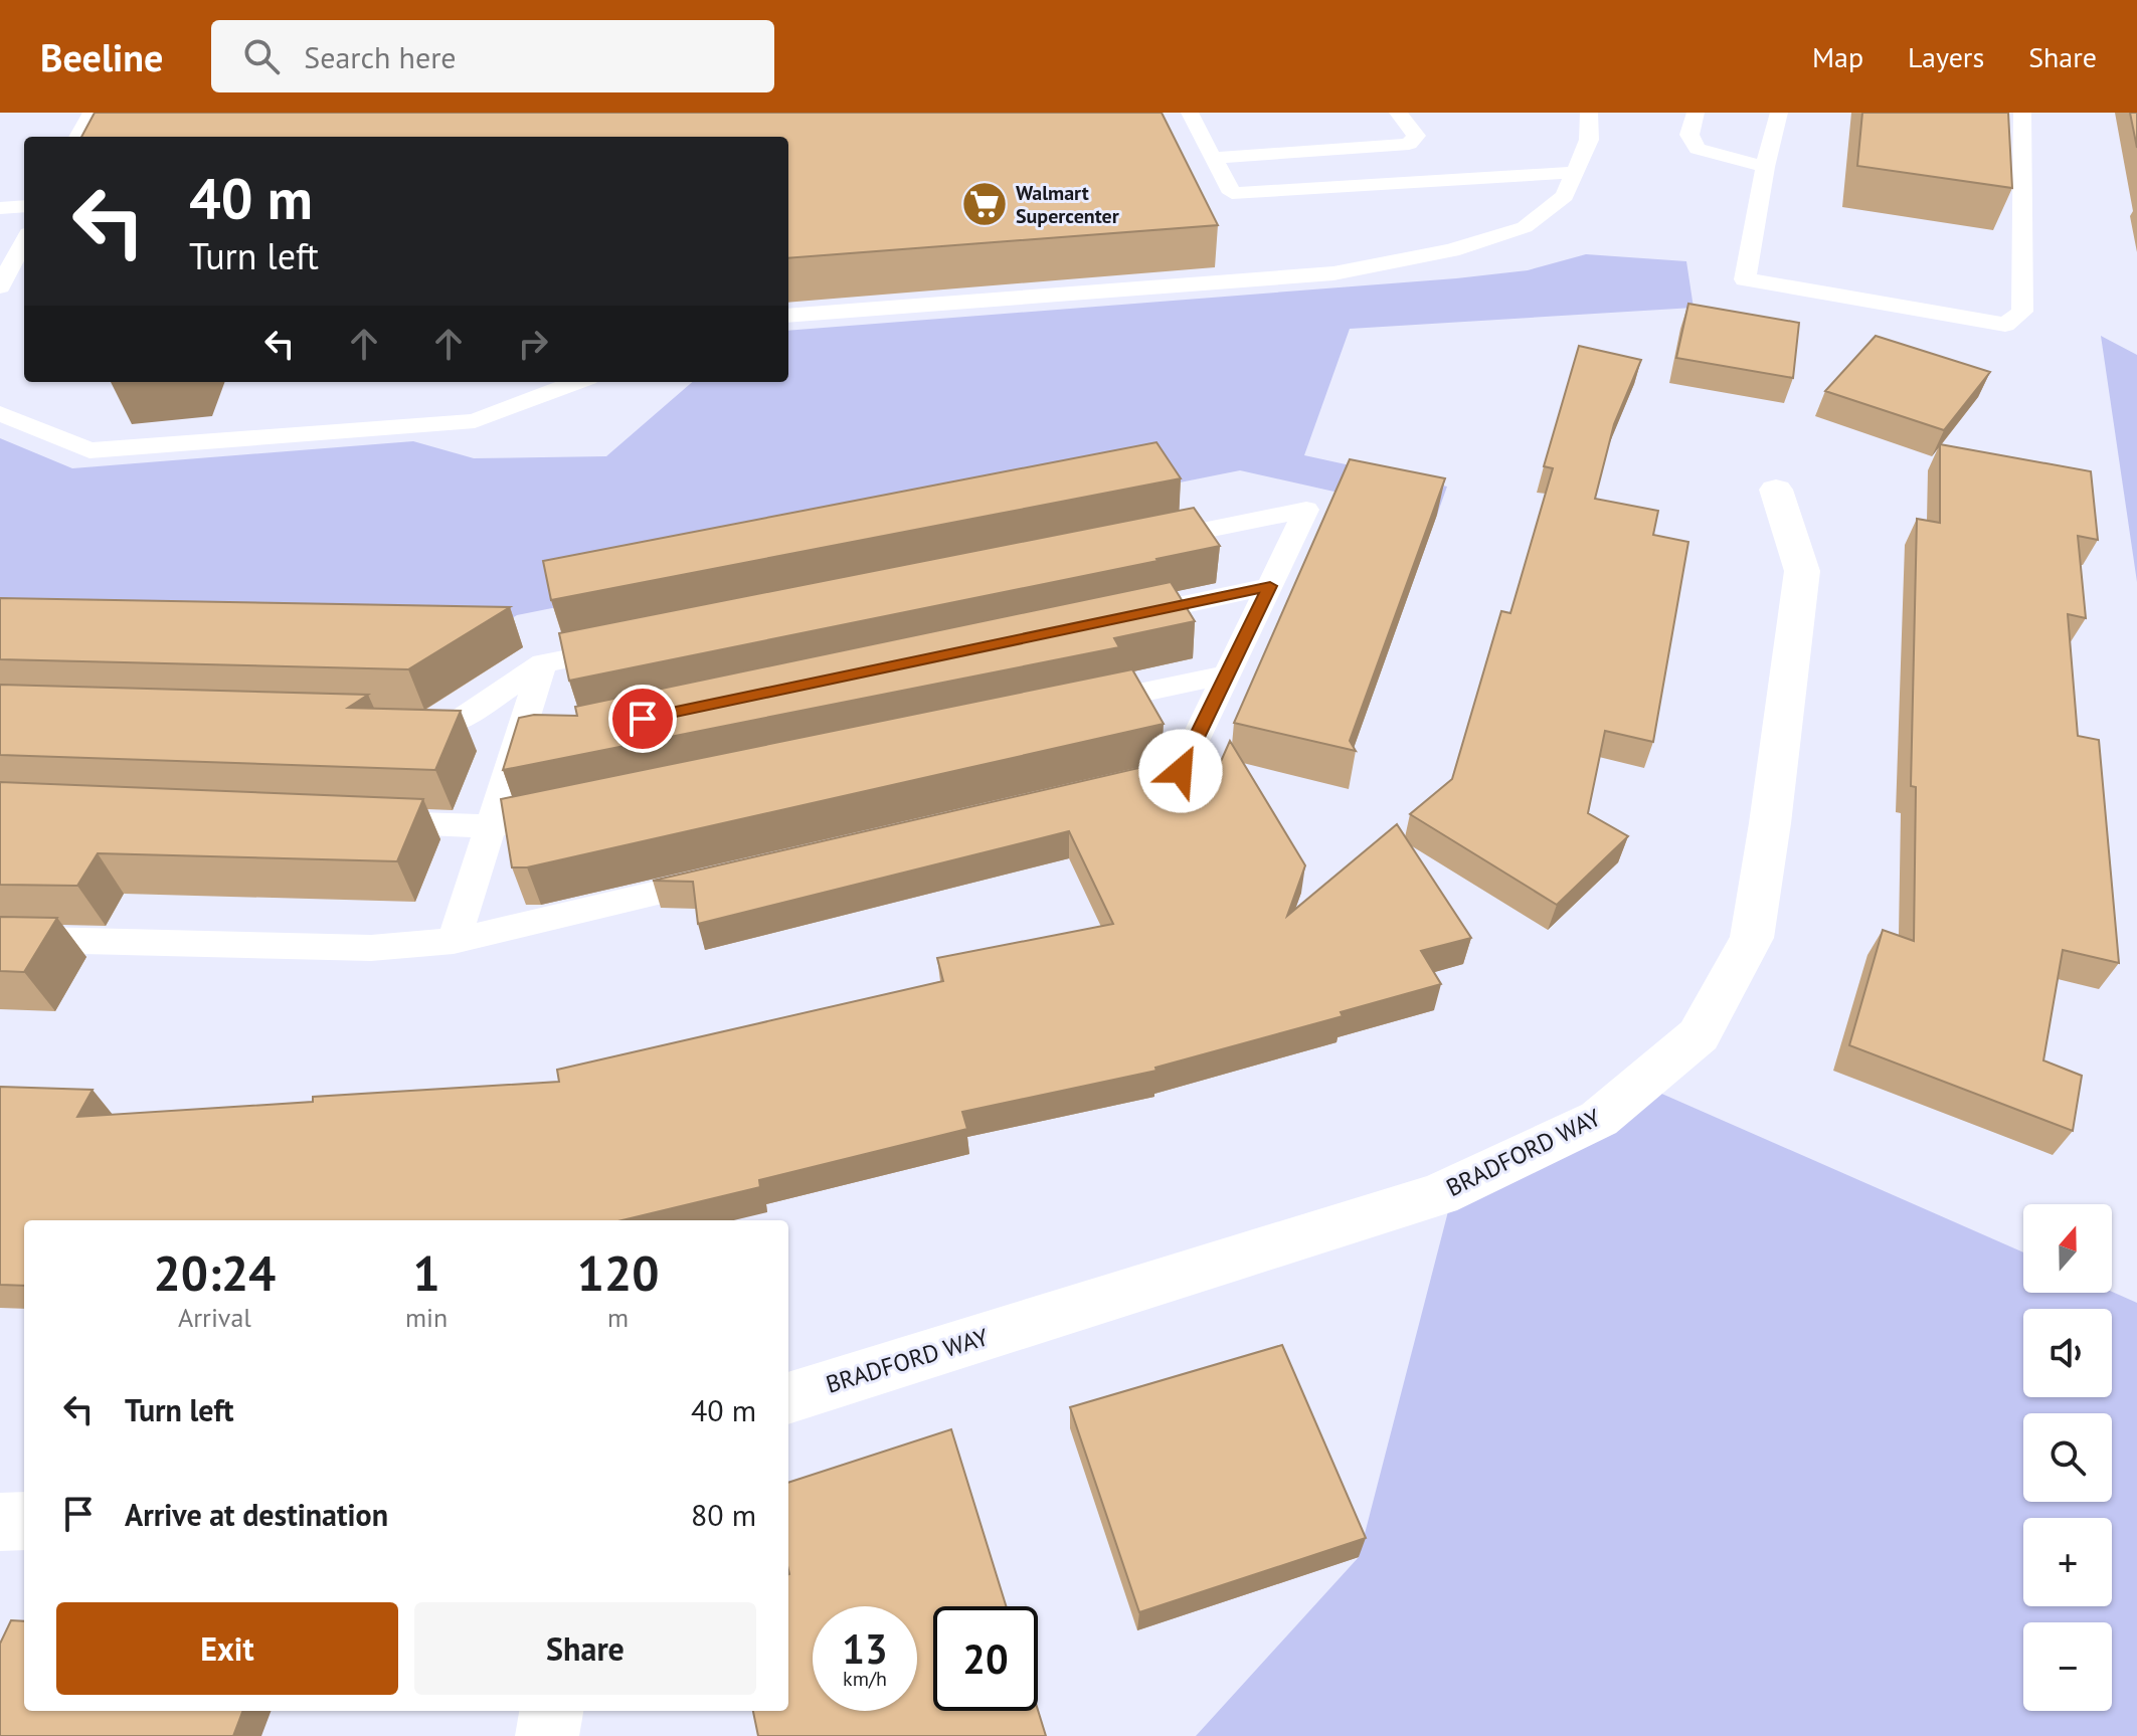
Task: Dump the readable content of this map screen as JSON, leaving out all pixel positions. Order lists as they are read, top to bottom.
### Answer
{
  "streets": {
    "street": ["BRADFORD WAY"]
  },
  "places": {
    "supermarket": ["Walmart Supercenter"]
  },
  "north": "top",
  "page": {
    "header": "Beeline",
    "search": "Search here",
    "nav": ["Map", "Layers", "Share"],
    "turn": ["40 m", "Turn left"],
    "map_buttons": ["+", "−"],
    "eta": [
      "20:24",
      "Arrival",
      "1",
      "min",
      "120",
      "m"
    ],
    "list": [
      {
        "name": "Turn left",
        "value": "40 m"
      },
      {
        "name": "Arrive at destination",
        "value": "80 m"
      }
    ],
    "buttons": ["Exit", "Share"],
    "speed": "13 km/h",
    "limit": "20"
  }
}
